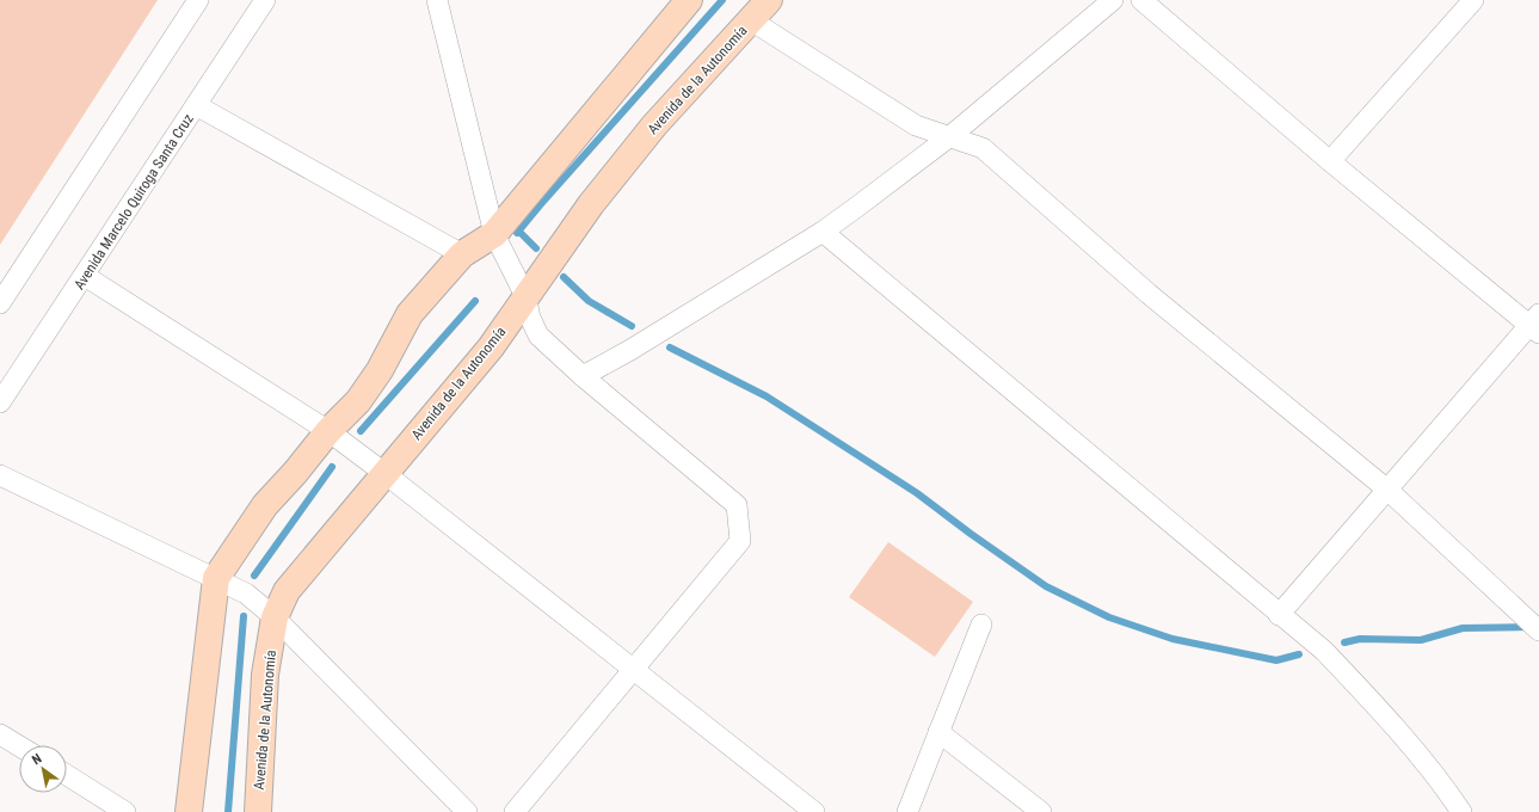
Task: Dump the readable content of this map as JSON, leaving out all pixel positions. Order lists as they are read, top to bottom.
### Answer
{
  "streets": {
    "street": ["Avenida de la Autonomía", "Avenida Marcelo Quiroga Santa Cruz"]
  },
  "north": "top left"
}
